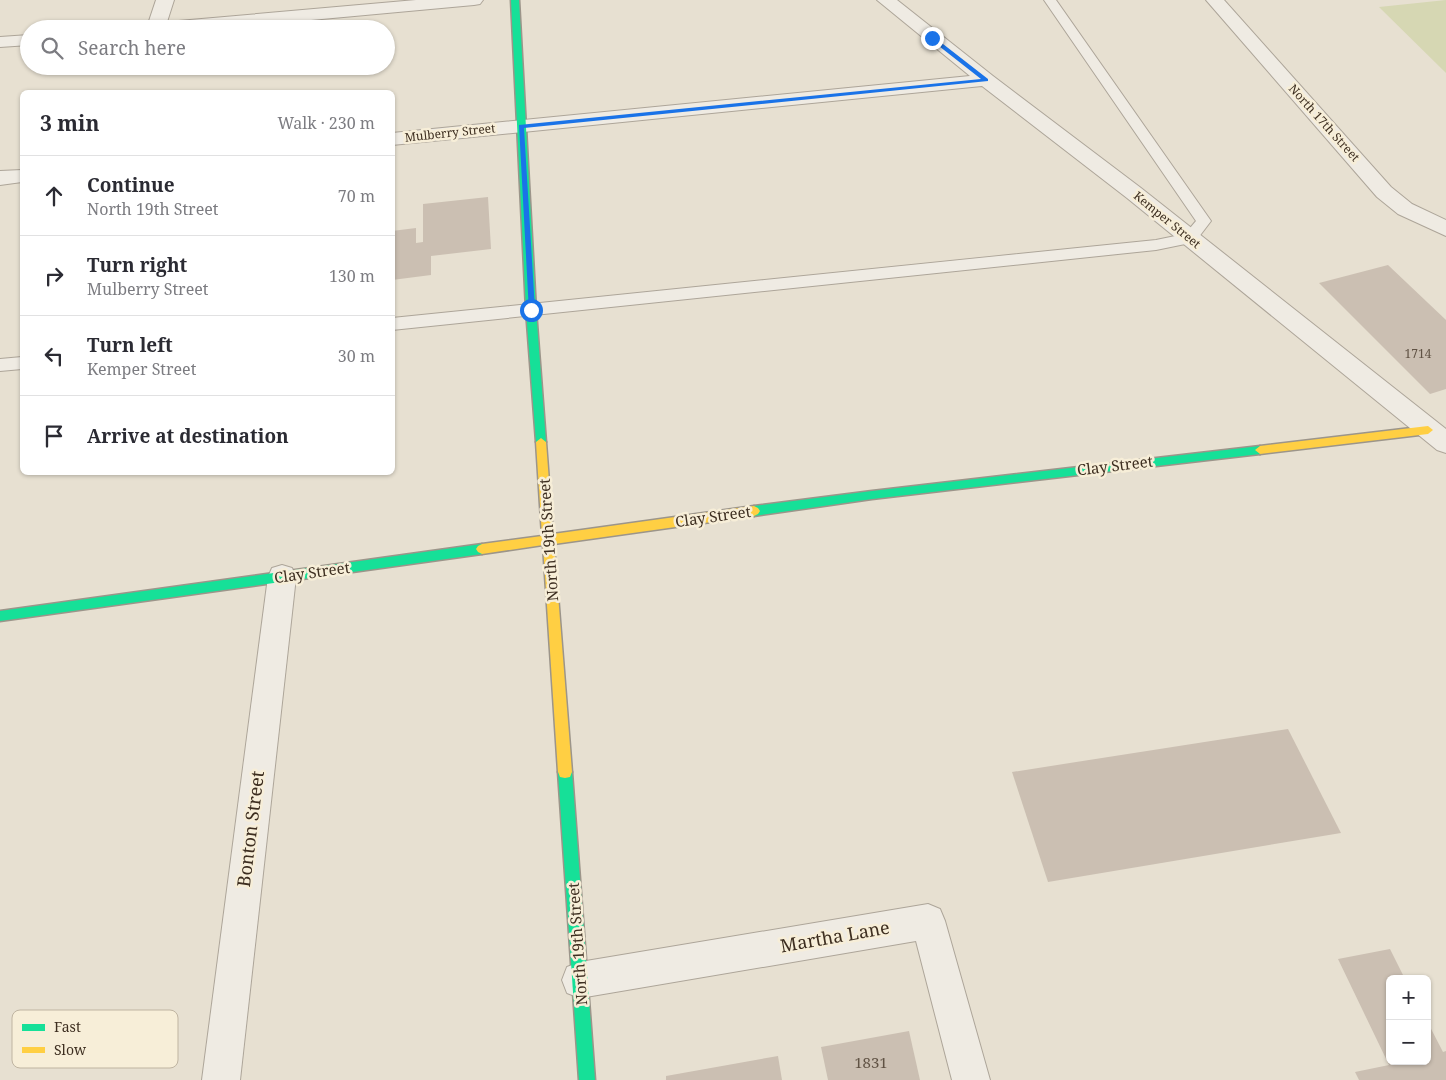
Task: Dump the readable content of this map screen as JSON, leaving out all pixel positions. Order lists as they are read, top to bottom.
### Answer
{
  "streets": {
    "street": [
      "North 17th Street",
      "Mulberry Street",
      "Kemper Street",
      "Clay Street",
      "North 19th Street",
      "Bonton Street",
      "Martha Lane"
    ]
  },
  "crossings": [
    ["Mulberry Street", "Kemper Street"],
    ["Mulberry Street", "North 19th Street"],
    ["Kemper Street", "Clay Street"],
    ["Clay Street", "North 19th Street"],
    ["Clay Street", "Bonton Street"],
    ["North 19th Street", "Martha Lane"]
  ],
  "house_numbers": ["1714", "1831"],
  "legend": ["Fast", "Slow"],
  "page": {
    "search": "Search here",
    "heading": ["3 min", "Walk · 230 m"],
    "list": [
      ["Continue", "North 19th Street", "70 m"],
      ["Turn right", "Mulberry Street", "130 m"],
      ["Turn left", "Kemper Street", "30 m"],
      "Arrive at destination"
    ],
    "map_buttons": ["+", "−"]
  }
}
